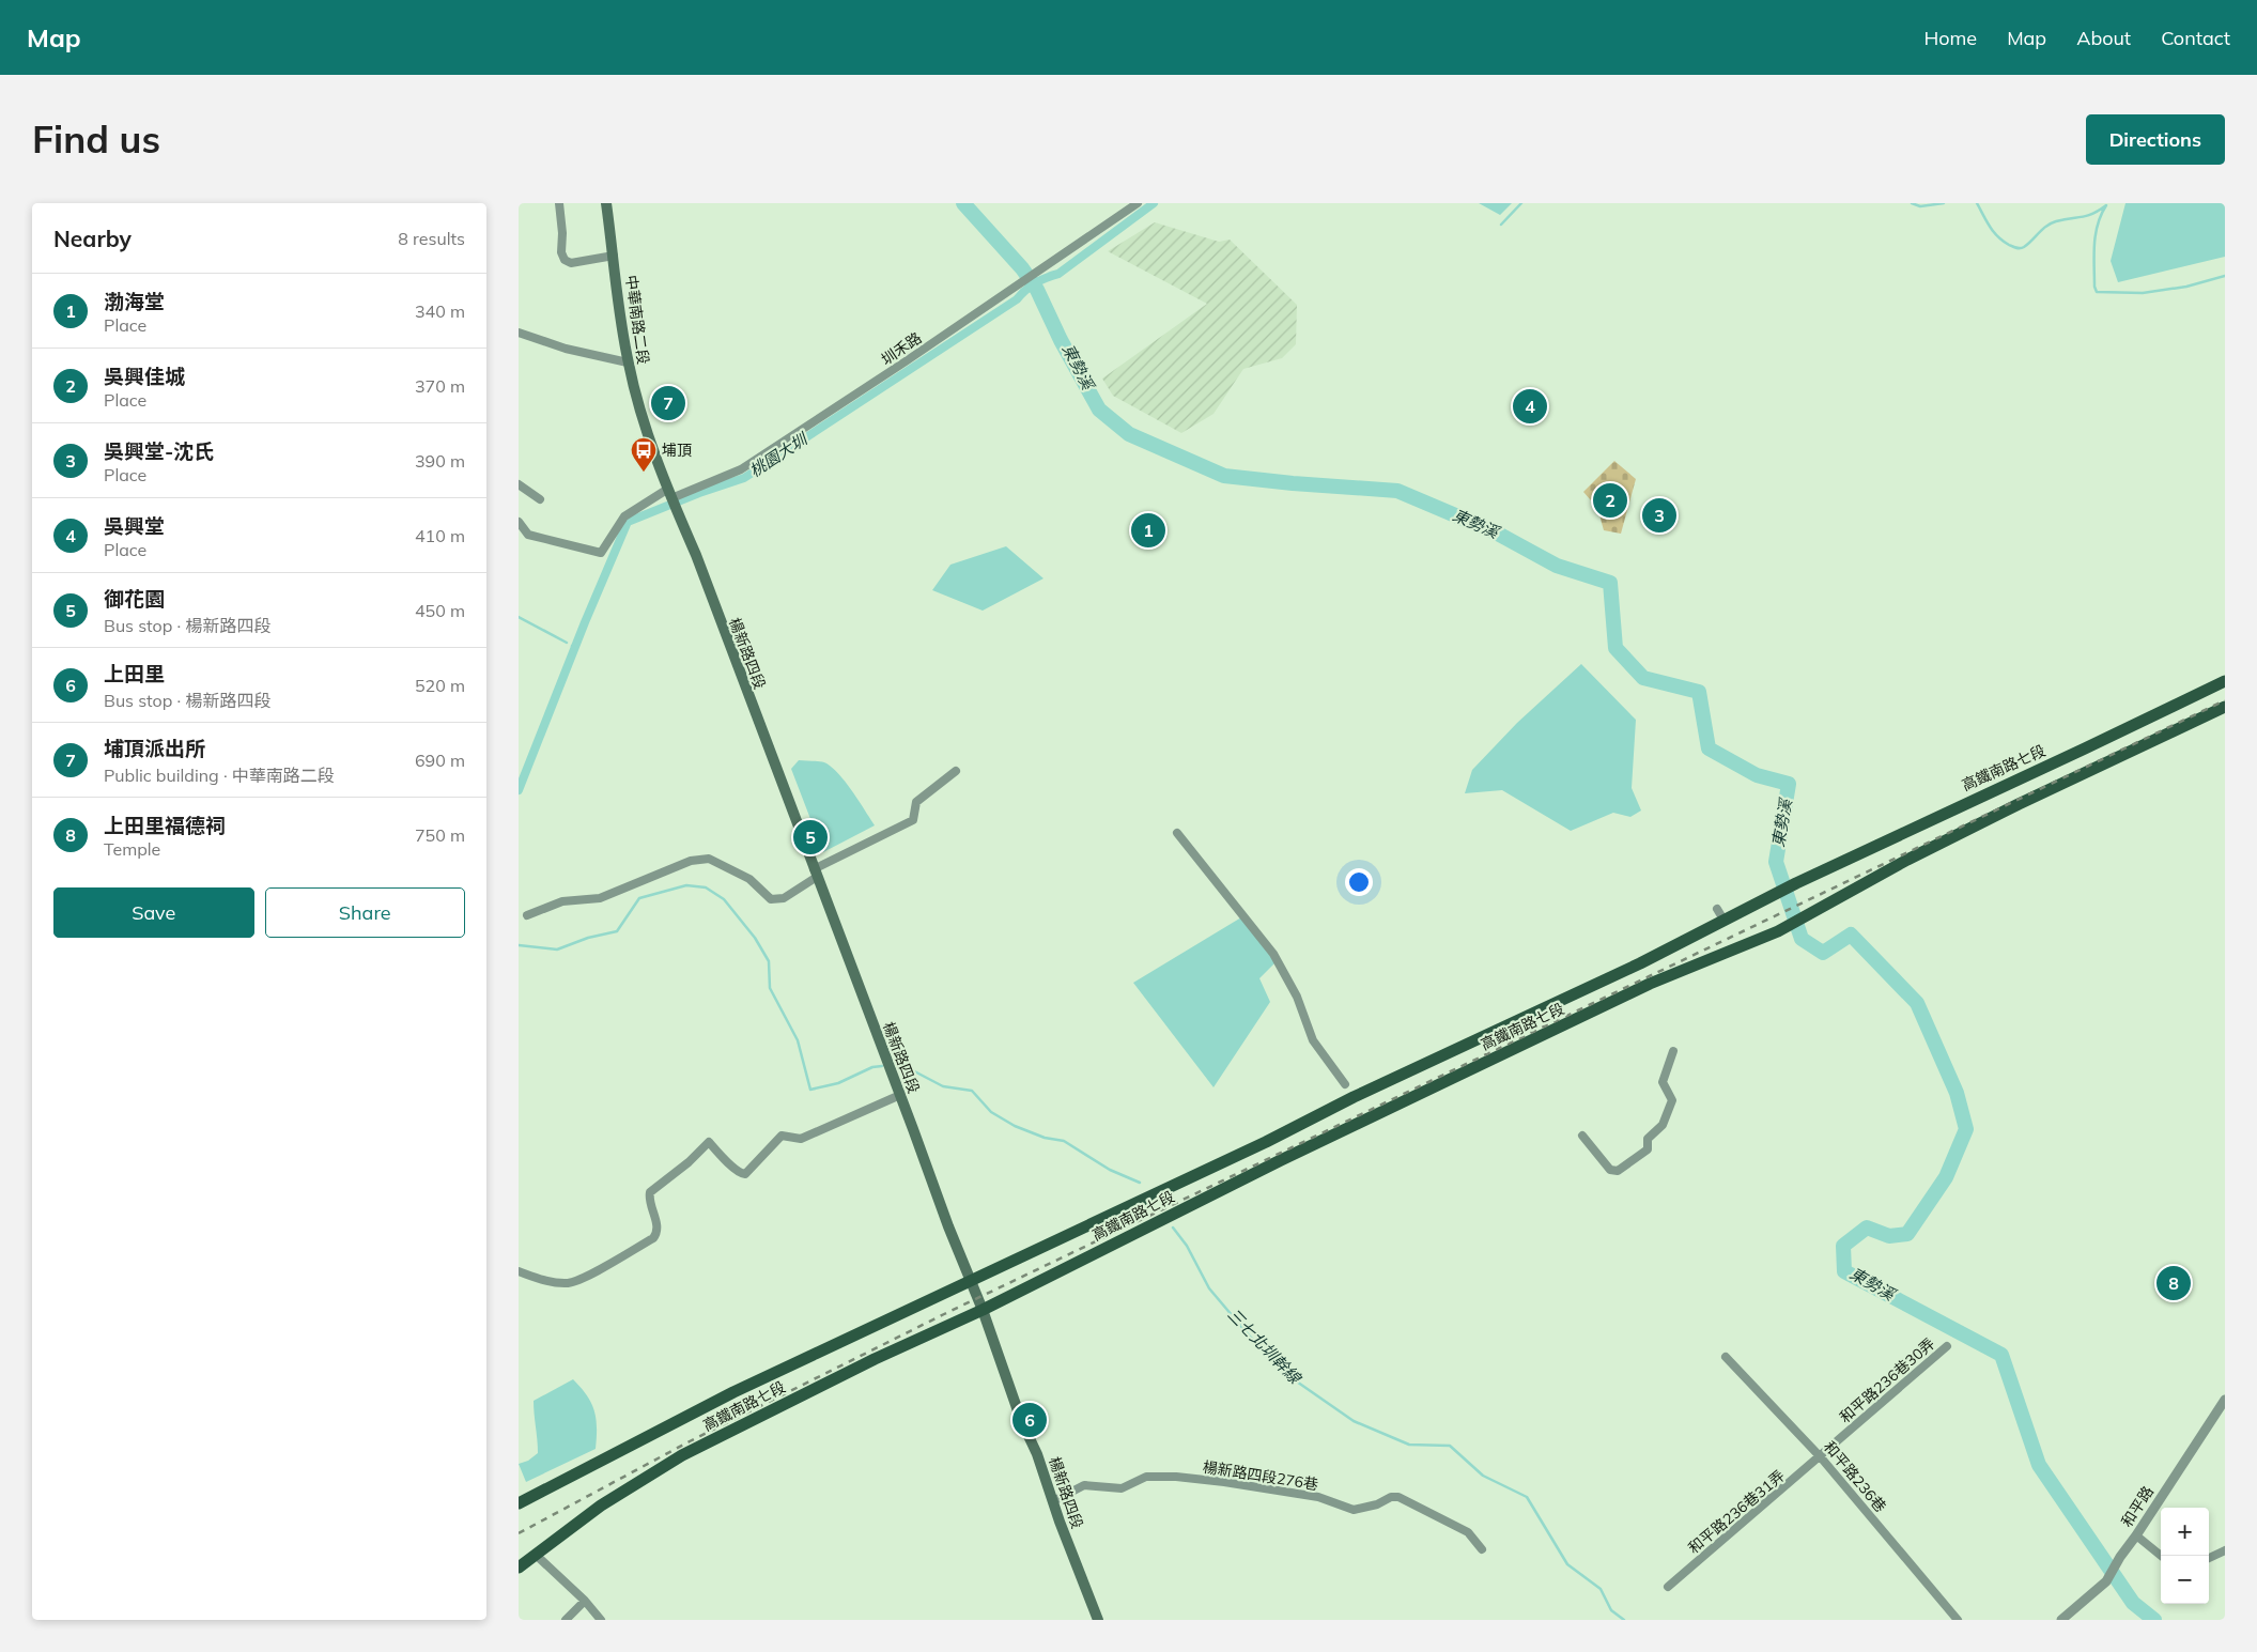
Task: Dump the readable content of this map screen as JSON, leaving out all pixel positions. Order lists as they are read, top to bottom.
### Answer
{
  "streets": {
    "main road": ["中華南路二段", "楊新路四段", "高鐵南路七段"],
    "street": [
      "圳禾路",
      "和平路236巷30弄",
      "楊新路四段276巷",
      "和平路236巷",
      "和平路",
      "和平路236巷31弄"
    ]
  },
  "crossings": [
    ["中華南路二段", "圳禾路"],
    ["中華南路二段", "楊新路四段"],
    ["圳禾路", "楊新路四段"],
    ["楊新路四段", "高鐵南路七段"],
    ["楊新路四段", "楊新路四段276巷"],
    ["和平路236巷30弄", "和平路236巷"],
    ["和平路236巷30弄", "和平路236巷31弄"],
    ["和平路236巷", "和平路236巷31弄"]
  ],
  "water": ["東勢溪", "桃園大圳", "三七北圳幹線"],
  "places": {
    "bus stop": ["埔頂"]
  },
  "page": {
    "header": "Map",
    "nav": [
      "Home",
      "Map",
      "About",
      "Contact"
    ],
    "buttons": [
      "Directions",
      ["Save", "Share"]
    ],
    "title": "Find us",
    "heading": ["Nearby", "8 results"],
    "list": [
      {
        "mark": "1",
        "name": "渤海堂",
        "note": "Place",
        "value": "340 m"
      },
      {
        "mark": "2",
        "name": "吳興佳城",
        "note": "Place",
        "value": "370 m"
      },
      {
        "mark": "3",
        "name": "吳興堂-沈氏",
        "note": "Place",
        "value": "390 m"
      },
      {
        "mark": "4",
        "name": "吳興堂",
        "note": "Place",
        "value": "410 m"
      },
      {
        "mark": "5",
        "name": "御花園",
        "note": "Bus stop · 楊新路四段",
        "value": "450 m"
      },
      {
        "mark": "6",
        "name": "上田里",
        "note": "Bus stop · 楊新路四段",
        "value": "520 m"
      },
      {
        "mark": "7",
        "name": "埔頂派出所",
        "note": "Public building · 中華南路二段",
        "value": "690 m"
      },
      {
        "mark": "8",
        "name": "上田里福德祠",
        "note": "Temple",
        "value": "750 m"
      }
    ],
    "pins": [
      "7",
      "4",
      "2",
      "3",
      "1",
      "5",
      "8",
      "6"
    ],
    "map_buttons": ["+", "−"]
  }
}
